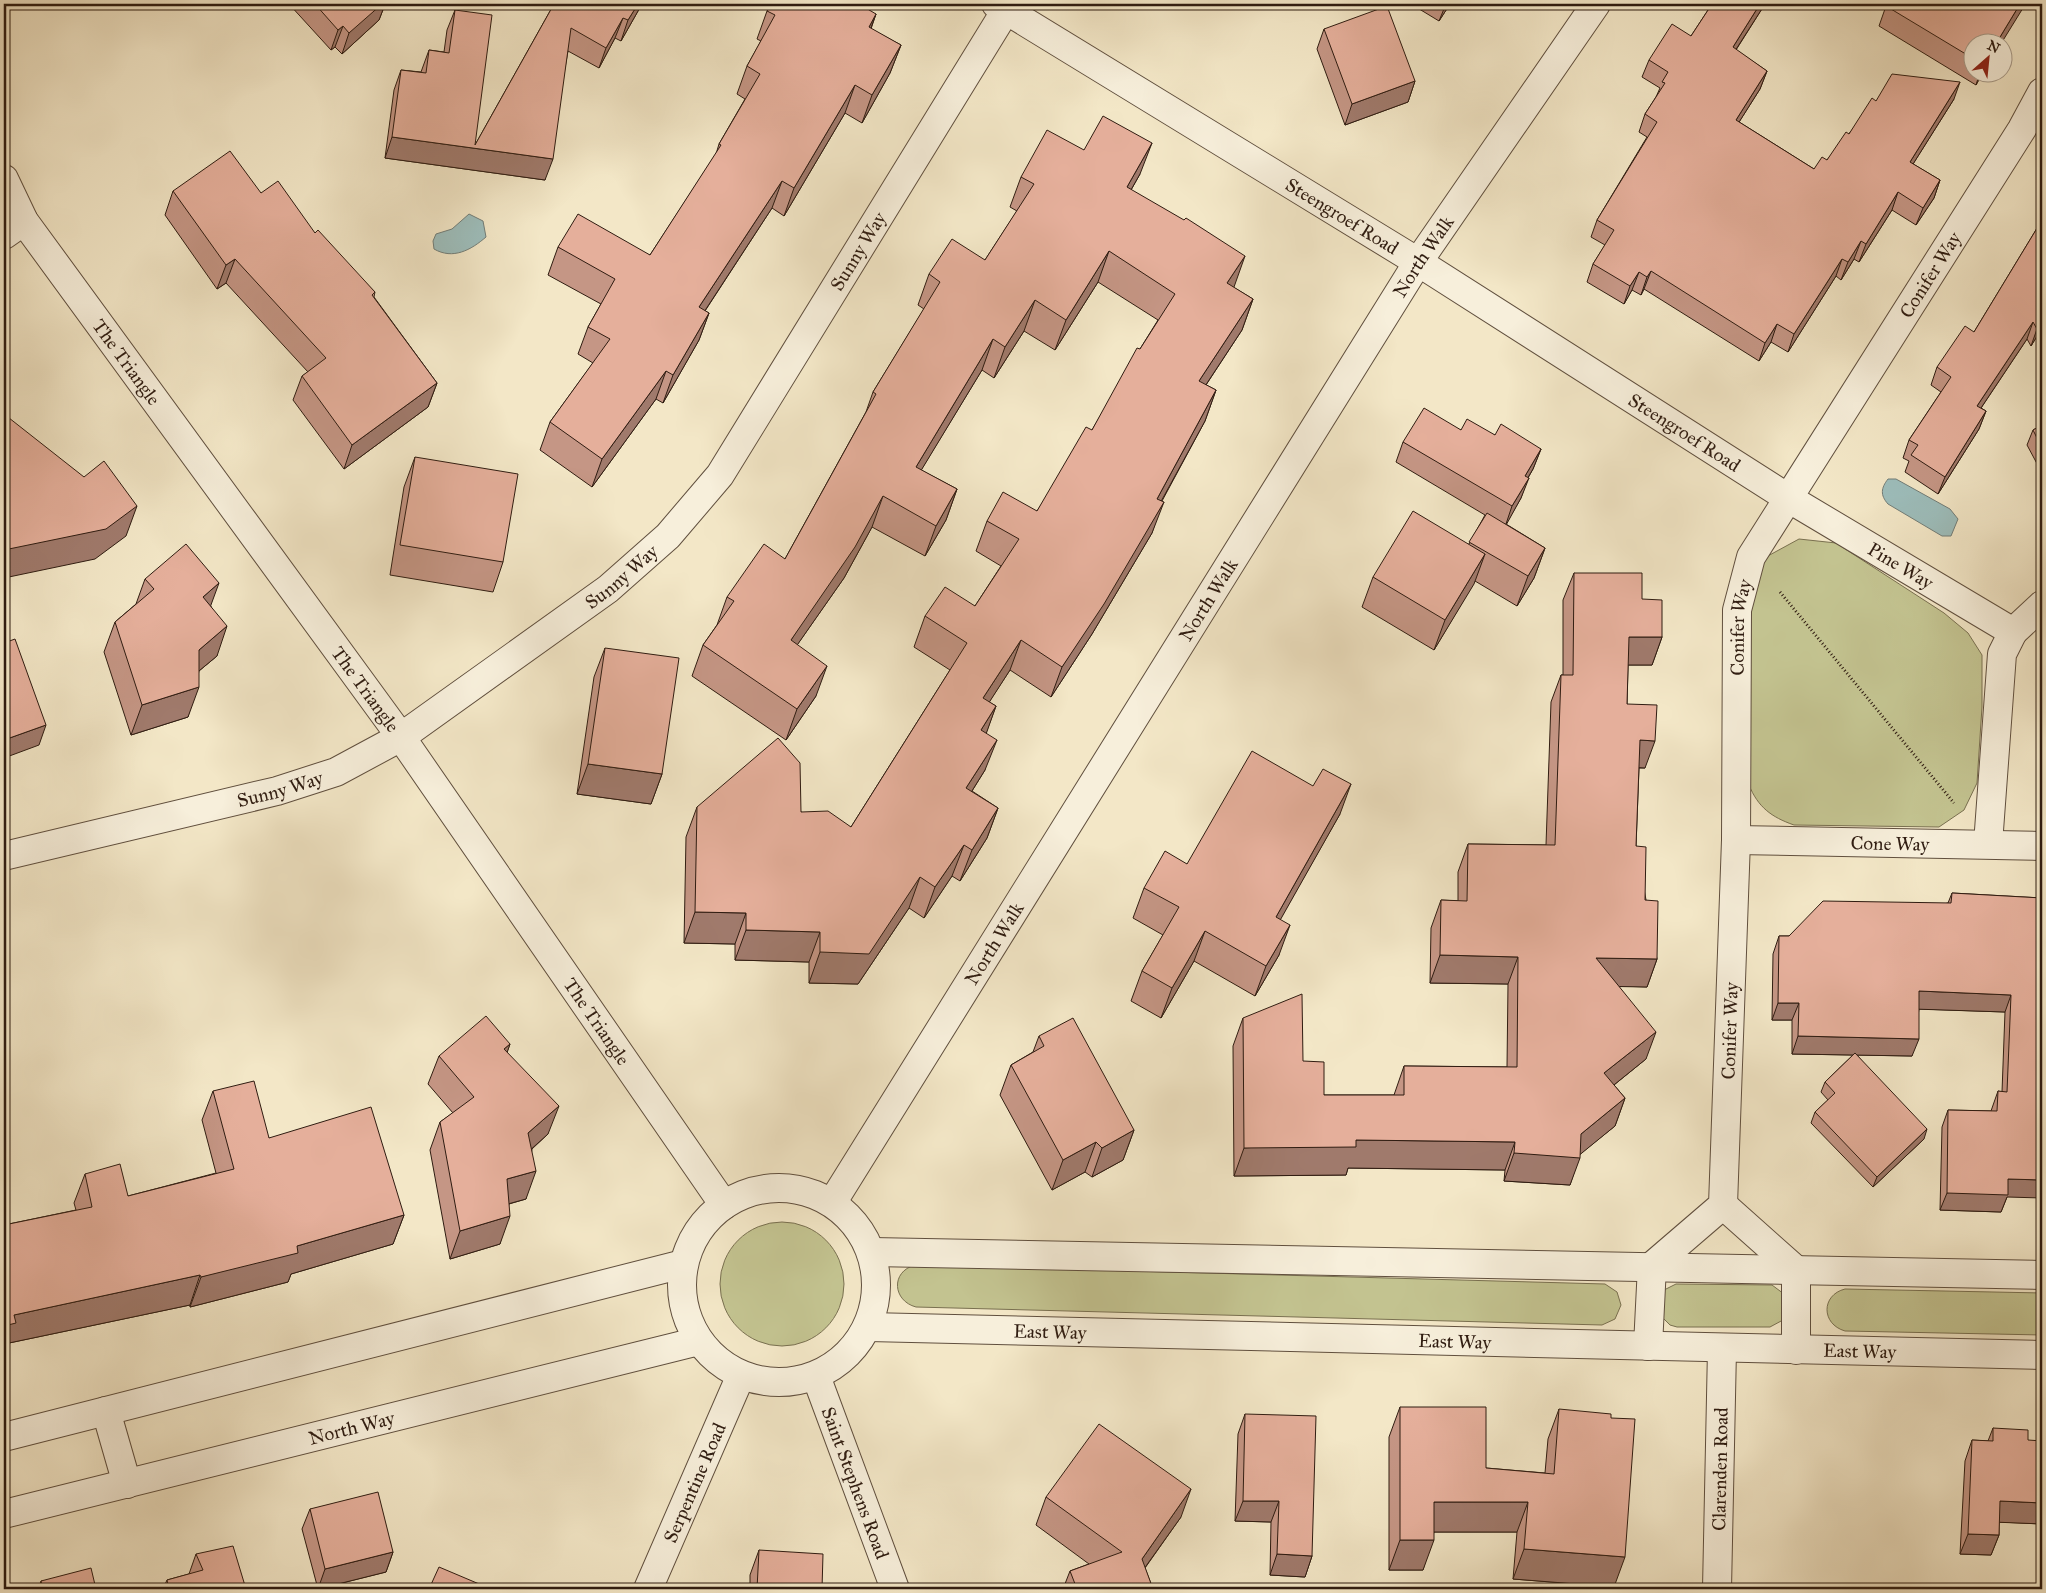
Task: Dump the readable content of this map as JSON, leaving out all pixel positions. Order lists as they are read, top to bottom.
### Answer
{
  "streets": {
    "street": [
      "Steengroef Road",
      "Sunny Way",
      "North Walk",
      "Conifer Way",
      "The Triangle",
      "Pine Way",
      "Cone Way",
      "East Way",
      "North Way",
      "Clarenden Road",
      "Serpentine Road",
      "Saint Stephens Road"
    ]
  },
  "crossings": [
    ["Steengroef Road", "Sunny Way"],
    ["Steengroef Road", "North Walk"],
    ["Steengroef Road", "Conifer Way"],
    ["Steengroef Road", "Pine Way"],
    ["Sunny Way", "The Triangle"],
    ["Conifer Way", "Pine Way"],
    ["Conifer Way", "Cone Way"],
    ["East Way", "Clarenden Road"]
  ],
  "north": "top right"
}
